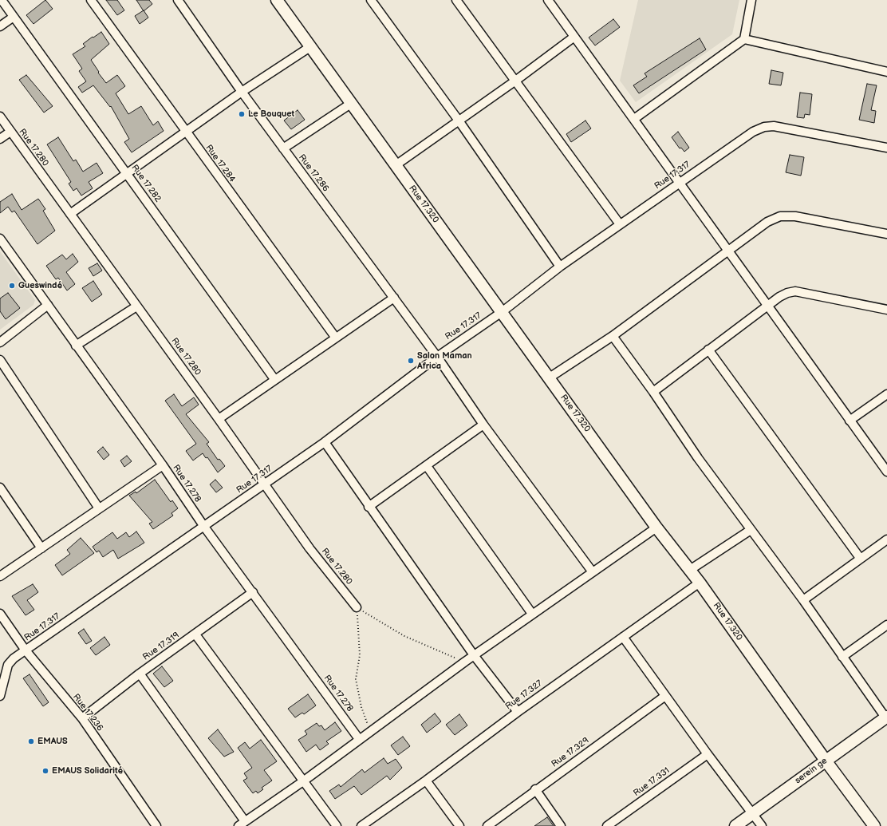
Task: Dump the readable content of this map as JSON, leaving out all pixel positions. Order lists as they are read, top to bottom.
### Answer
{
  "streets": {
    "street": [
      "Rue 17.280",
      "Rue 17.284",
      "Rue 17.286",
      "Rue 17.317",
      "Rue 17.282",
      "Rue 17.320",
      "Rue 17.278",
      "Rue 17.319",
      "Rue 17.327",
      "Rue 17.236",
      "Rue 17.329",
      "serein ge",
      "Rue 17.331"
    ]
  },
  "crossings": [
    ["Rue 17.280", "Rue 17.317"],
    ["Rue 17.286", "Rue 17.317"],
    ["Rue 17.317", "Rue 17.320"],
    ["Rue 17.317", "Rue 17.278"],
    ["Rue 17.317", "Rue 17.236"],
    ["Rue 17.320", "Rue 17.327"],
    ["Rue 17.320", "serein ge"],
    ["Rue 17.278", "Rue 17.319"],
    ["Rue 17.319", "Rue 17.236"]
  ],
  "places": [
    "Le Bouquet",
    "Gueswindé",
    "Salon Maman Africa",
    "EMAUS",
    "EMAUS Solidarité"
  ]
}
